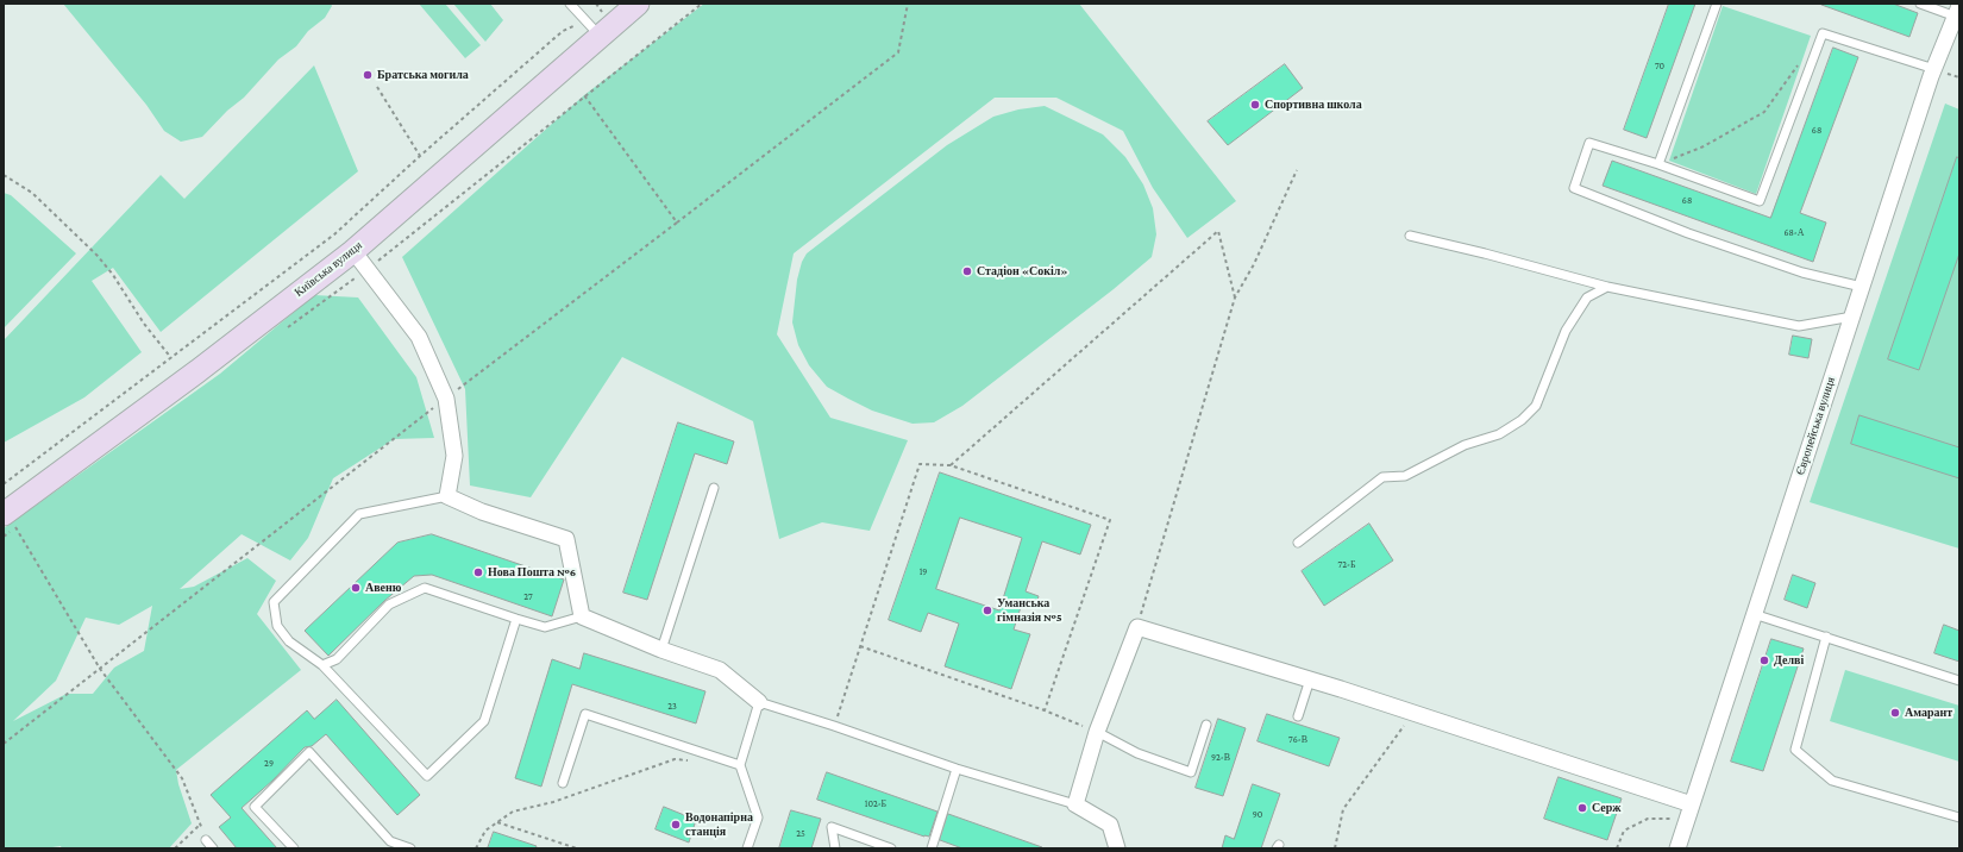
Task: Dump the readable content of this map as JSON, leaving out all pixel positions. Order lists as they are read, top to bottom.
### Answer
{
  "streets": {
    "main road": ["Київська вулиця"],
    "street": ["Європейська вулиця"]
  },
  "places": [
    "Братська могила",
    "Спортивна школа",
    "Стадіон «Сокіл»",
    "Нова Пошта №6",
    "Авеню",
    "Уманська гімназія №5",
    "Делві",
    "Амарант",
    "Серж",
    "Водонапірна станція"
  ],
  "house_numbers": [
    "70",
    "68",
    "68",
    "68-А",
    "72-Б",
    "19",
    "27",
    "23",
    "76-В",
    "92-В",
    "29",
    "102-Б",
    "90",
    "25"
  ]
}
